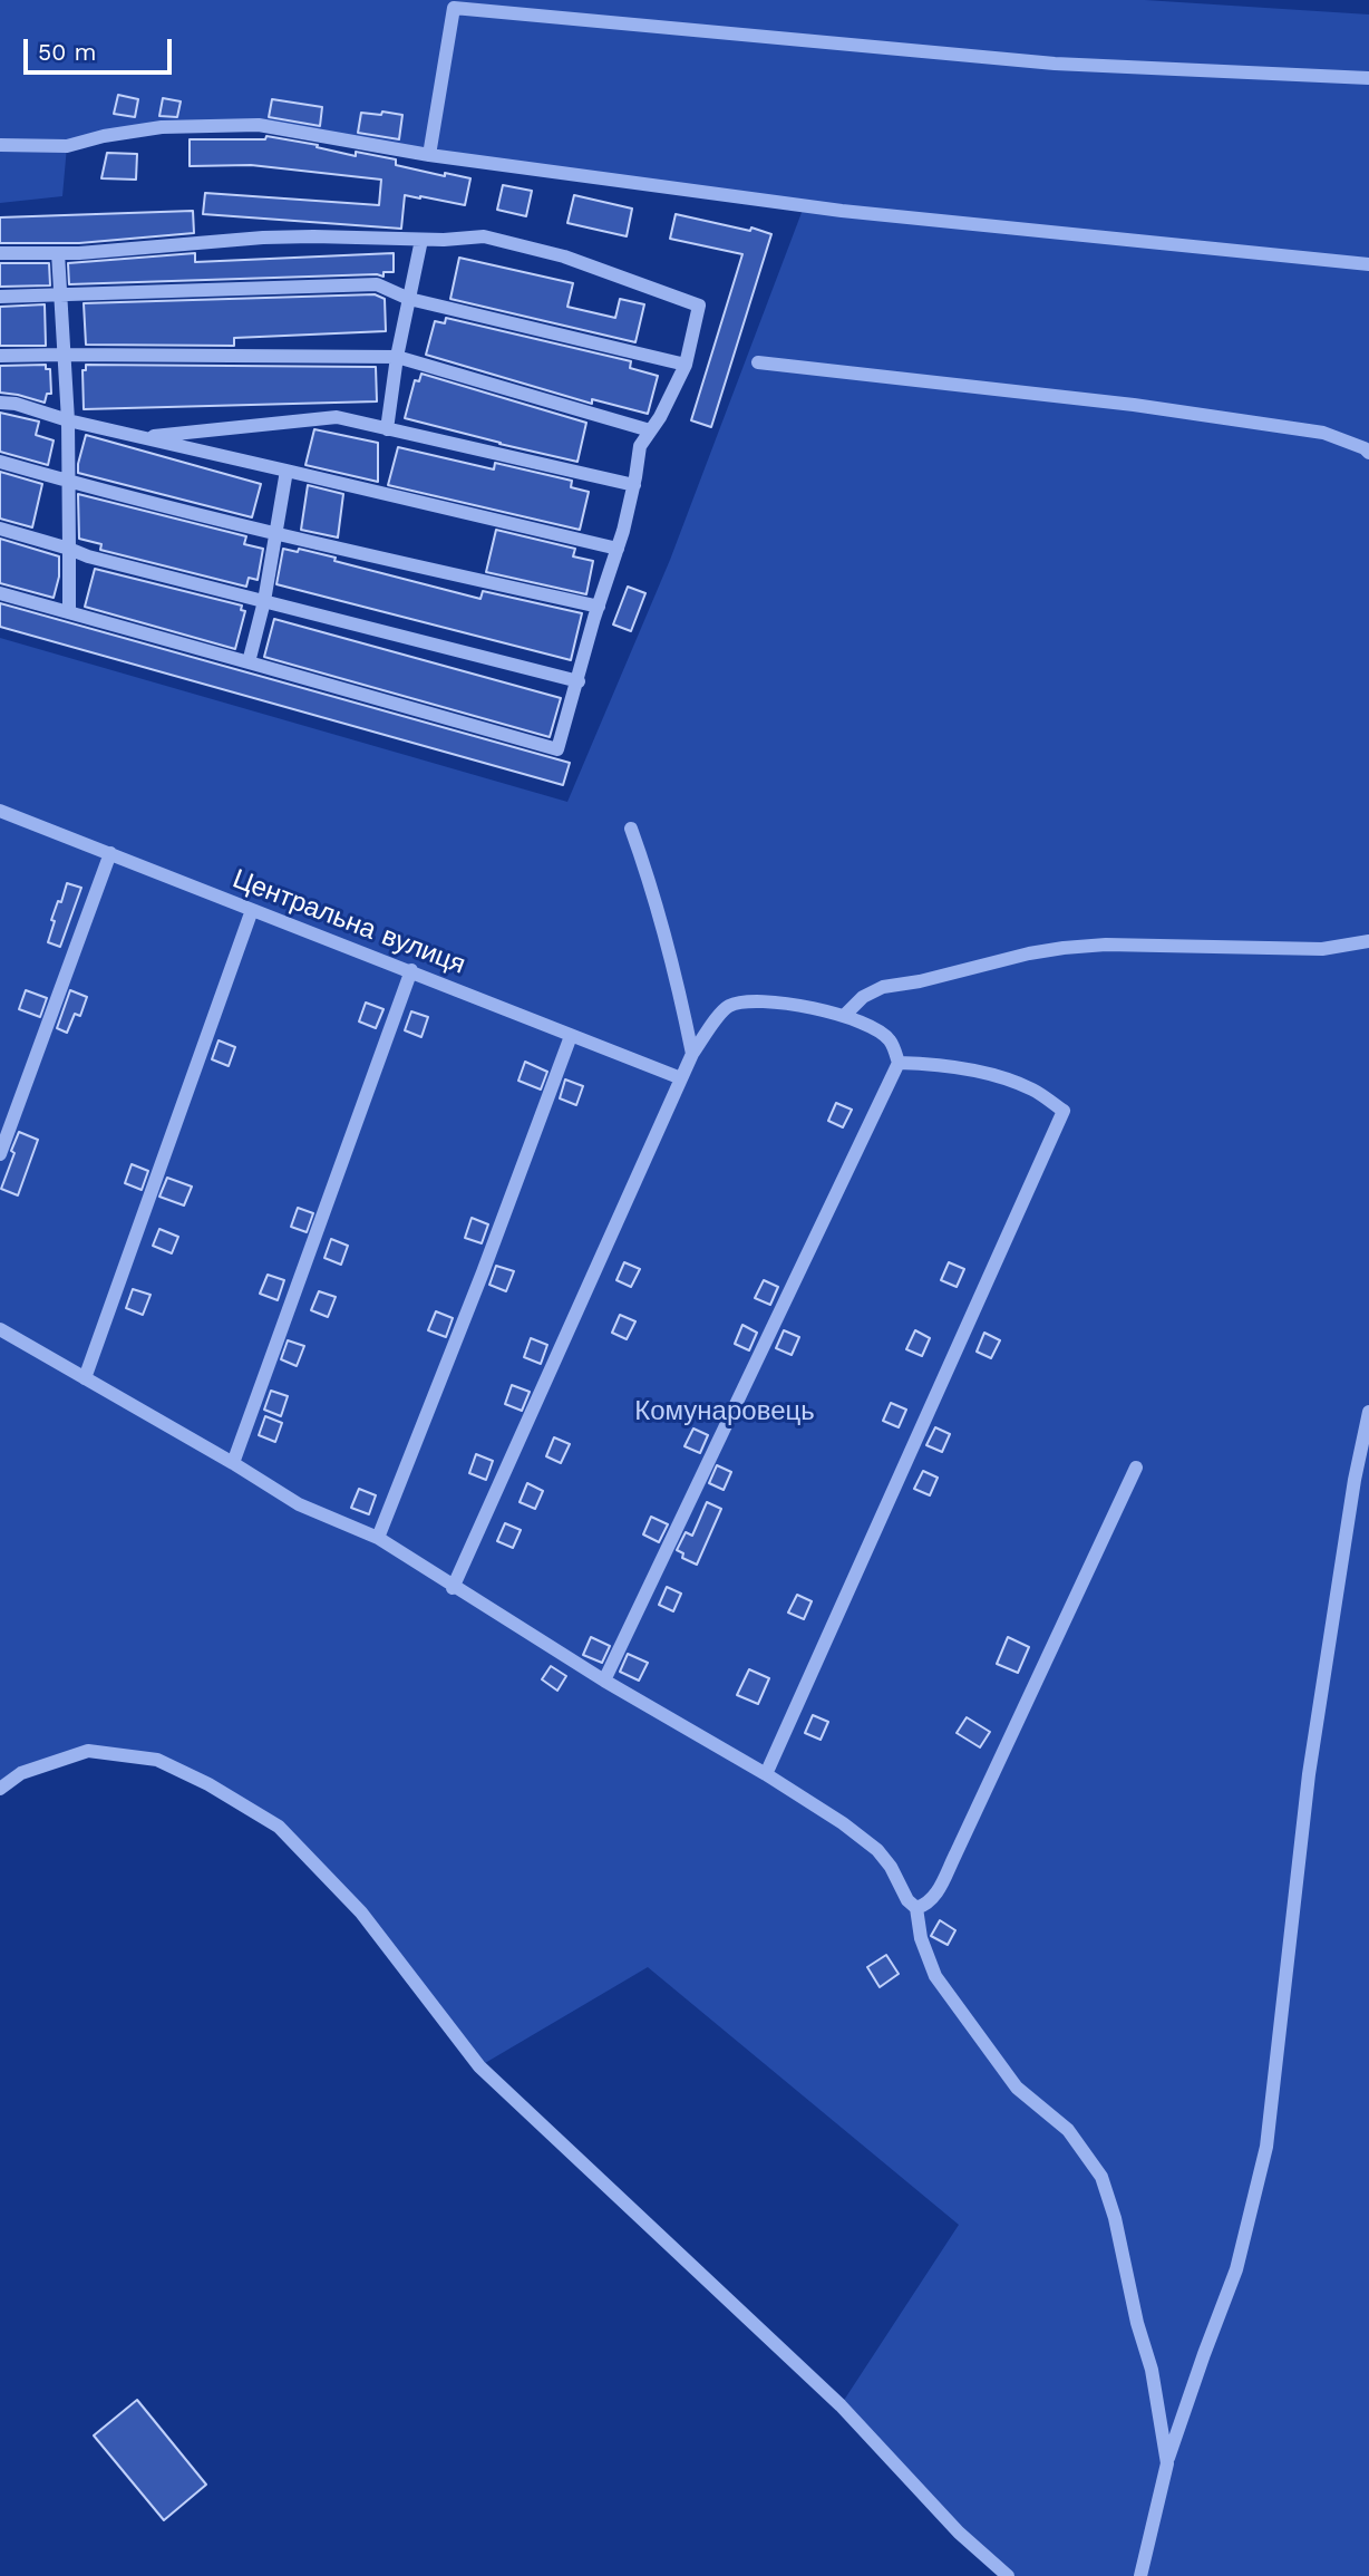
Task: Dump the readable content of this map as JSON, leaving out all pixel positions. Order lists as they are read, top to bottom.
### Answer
{
  "streets": {
    "street": ["Центральна вулиця"]
  },
  "parks": ["Комунаровець"],
  "scale_bar": "50 m"
}
